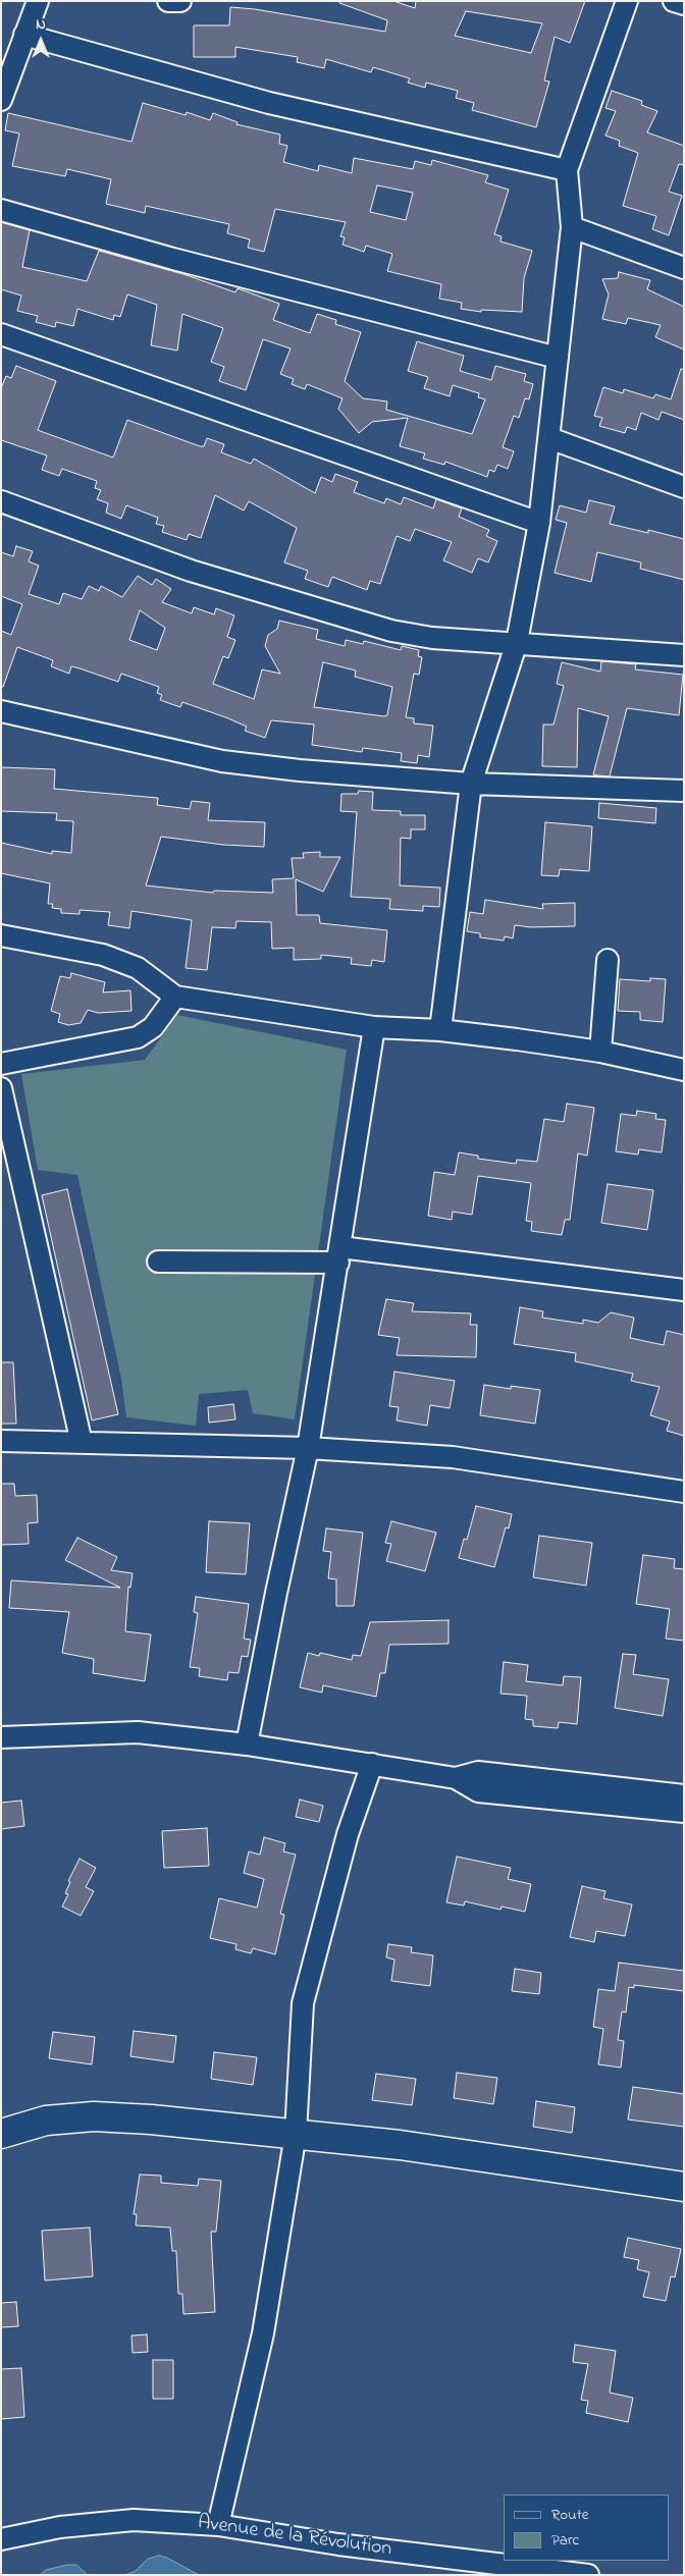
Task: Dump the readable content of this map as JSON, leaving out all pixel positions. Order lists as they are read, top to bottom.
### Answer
{
  "streets": {
    "street": ["Avenue de la Révolution"]
  },
  "legend": ["Route", "Parc"],
  "north": "top"
}
